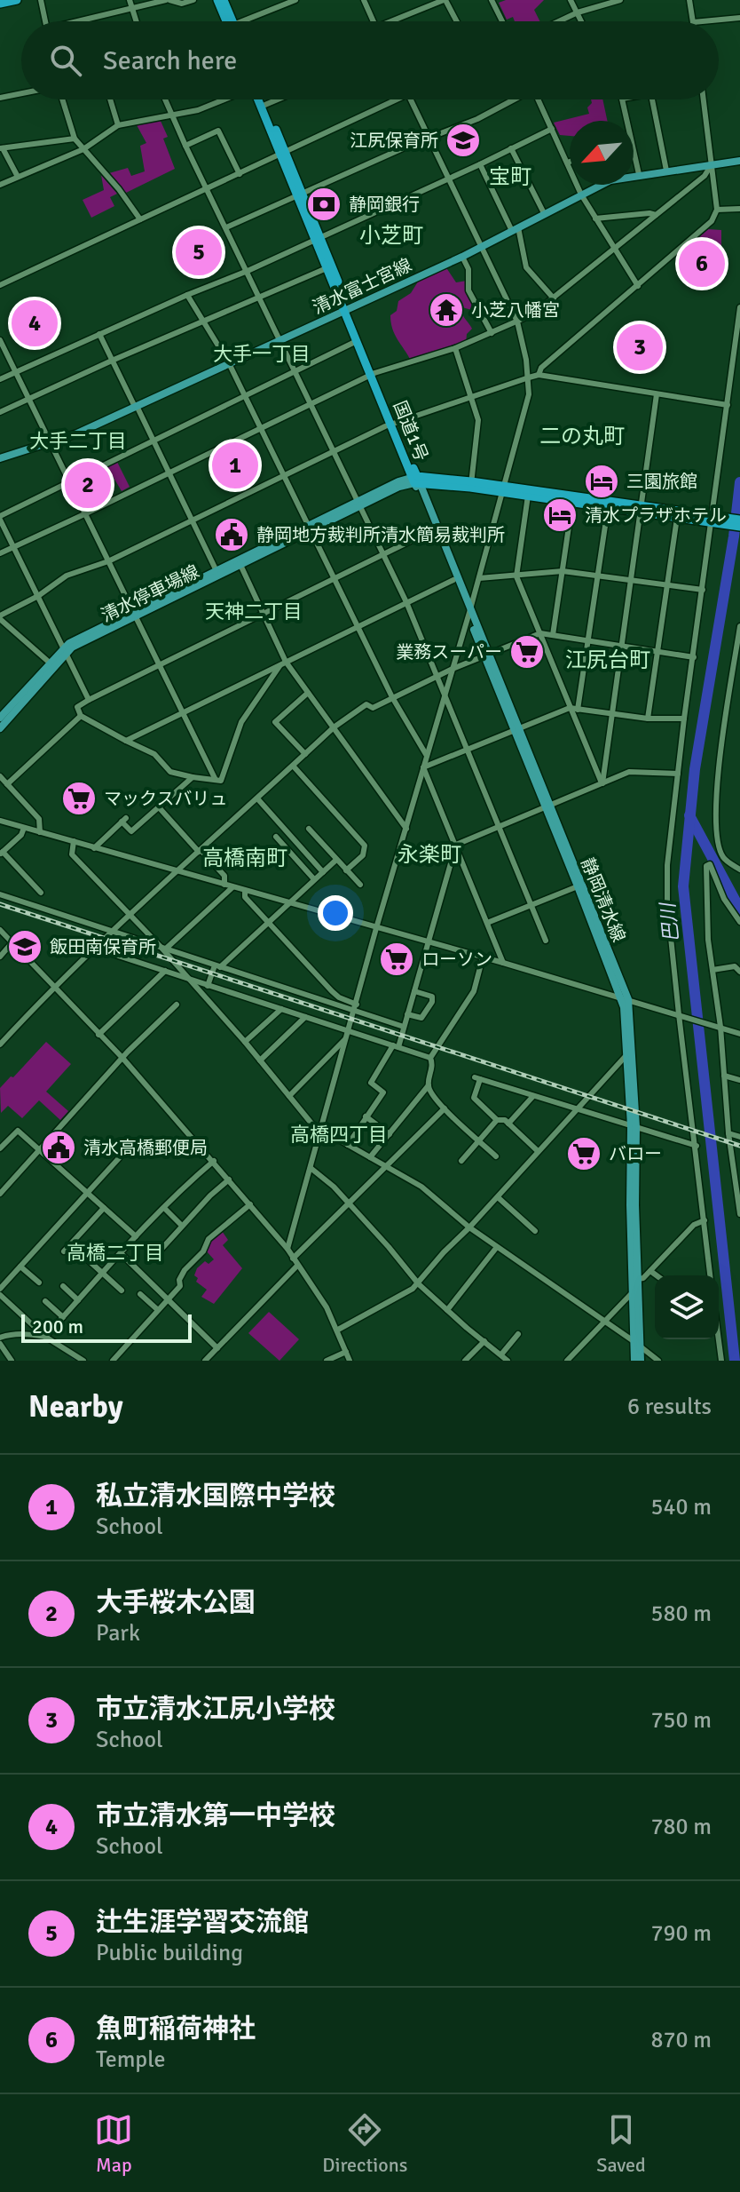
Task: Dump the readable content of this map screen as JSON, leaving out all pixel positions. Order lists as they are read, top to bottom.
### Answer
{
  "streets": {
    "highway": ["国道1号"],
    "main road": ["清水富士宮線", "清水停車場線", "静岡清水線"]
  },
  "crossings": [
    ["清水富士宮線", "国道1号"],
    ["国道1号", "清水停車場線"],
    ["国道1号", "静岡清水線"],
    ["清水停車場線", "静岡清水線"]
  ],
  "districts": [
    "宝町",
    "小芝町",
    "大手一丁目",
    "二の丸町",
    "大手二丁目",
    "天神二丁目",
    "江尻台町",
    "永楽町",
    "高橋南町",
    "高橋四丁目",
    "高橋二丁目"
  ],
  "water": ["巴川"],
  "places": {
    "school or university": ["江尻保育所", "飯田南保育所"],
    "bank": ["静岡銀行"],
    "temple": ["小芝八幡宮"],
    "hotel": ["三園旅館", "清水プラザホテル"],
    "public building": ["静岡地方裁判所清水簡易裁判所", "清水高橋郵便局"],
    "supermarket": [
      "業務スーパー",
      "マックスバリュ",
      "ローソン",
      "バロー"
    ]
  },
  "scale_bar": "200 m",
  "north": "bottom left",
  "page": {
    "search": "Search here",
    "pins": [
      "5",
      "6",
      "4",
      "3",
      "1",
      "2"
    ],
    "scale": "200 m",
    "heading": ["Nearby", "6 results"],
    "list": [
      {
        "mark": "1",
        "name": "私立清水国際中学校",
        "note": "School",
        "value": "540 m"
      },
      {
        "mark": "2",
        "name": "大手桜木公園",
        "note": "Park",
        "value": "580 m"
      },
      {
        "mark": "3",
        "name": "市立清水江尻小学校",
        "note": "School",
        "value": "750 m"
      },
      {
        "mark": "4",
        "name": "市立清水第一中学校",
        "note": "School",
        "value": "780 m"
      },
      {
        "mark": "5",
        "name": "辻生涯学習交流館",
        "note": "Public building",
        "value": "790 m"
      },
      {
        "mark": "6",
        "name": "魚町稲荷神社",
        "note": "Temple",
        "value": "870 m"
      }
    ],
    "nav": ["Map", "Directions", "Saved"]
  }
}
